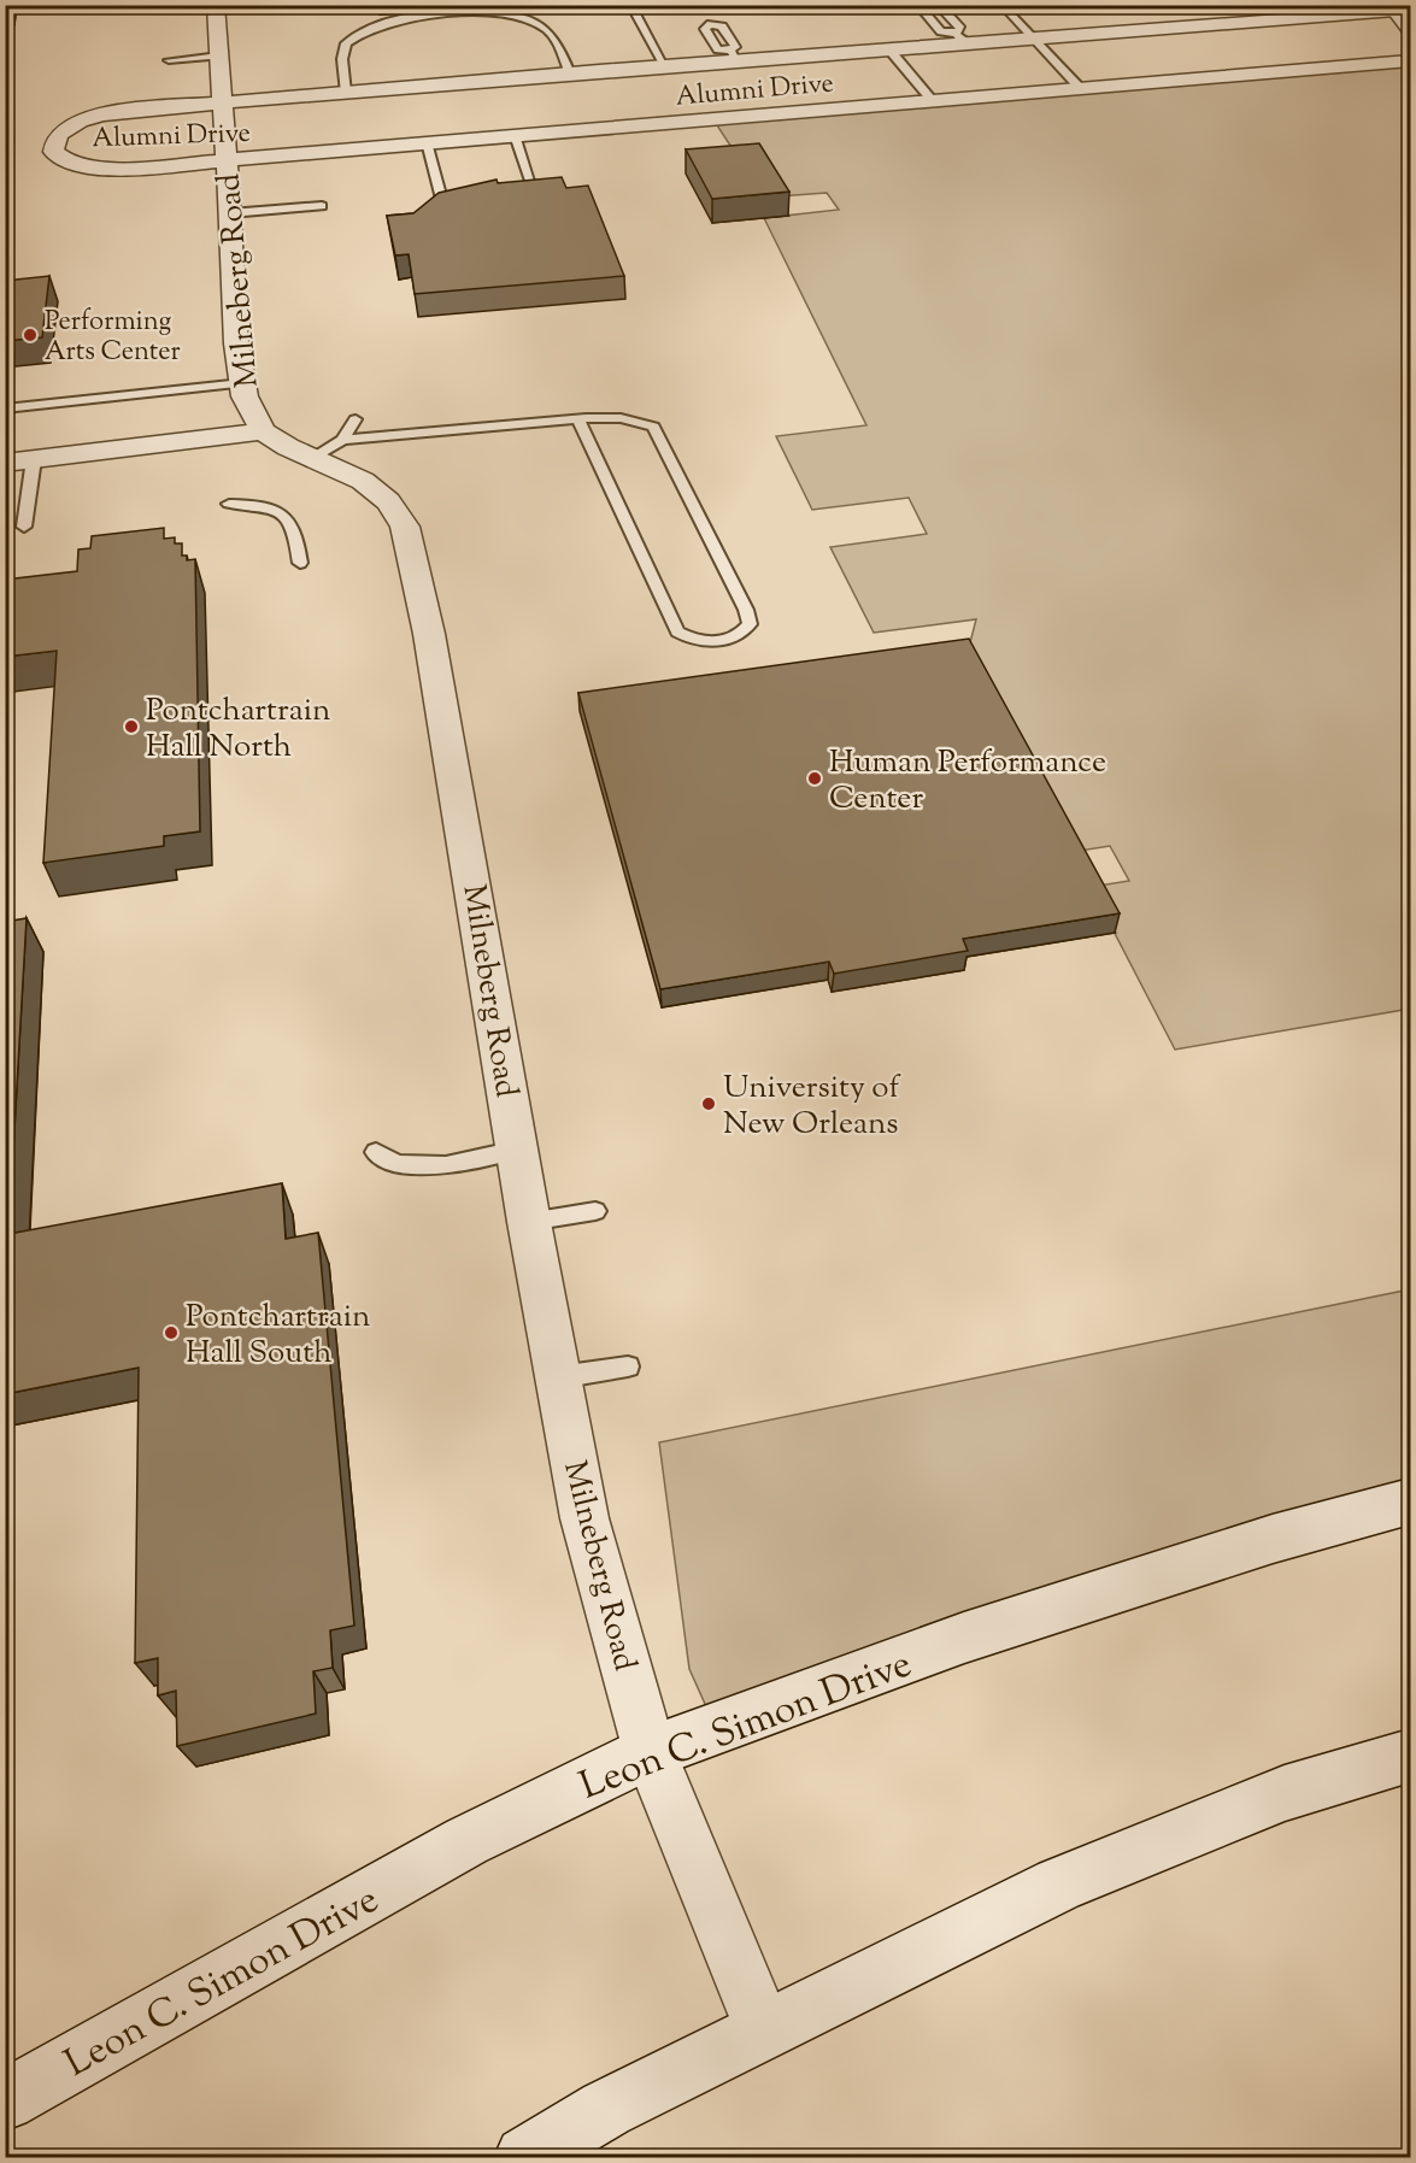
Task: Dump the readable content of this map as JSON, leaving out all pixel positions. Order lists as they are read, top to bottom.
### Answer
{
  "streets": {
    "street": ["Alumni Drive", "Milneberg Road", "Leon C. Simon Drive"]
  },
  "crossings": [
    ["Alumni Drive", "Milneberg Road"],
    ["Milneberg Road", "Leon C. Simon Drive"]
  ],
  "places": [
    "Performing Arts Center",
    "Pontchartrain Hall North",
    "Human Performance Center",
    "University of New Orleans",
    "Pontchartrain Hall South"
  ]
}
